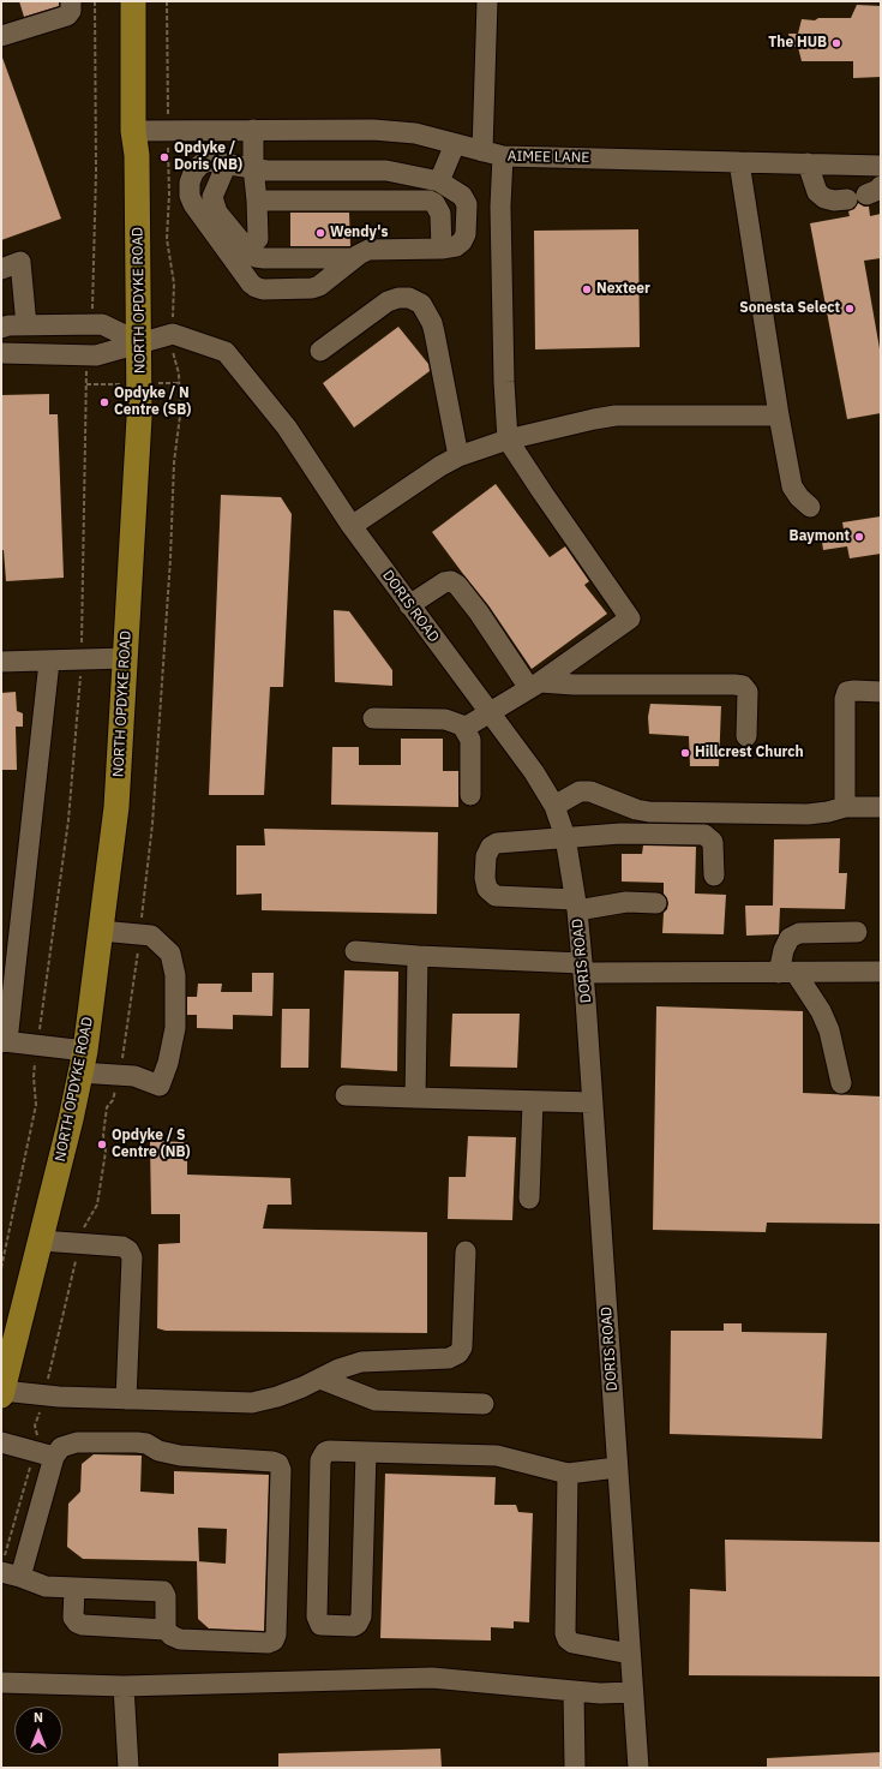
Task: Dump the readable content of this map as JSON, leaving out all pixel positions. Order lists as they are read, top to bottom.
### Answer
{
  "streets": {
    "main road": ["NORTH OPDYKE ROAD"],
    "street": ["AIMEE LANE", "DORIS ROAD"]
  },
  "crossings": [
    ["AIMEE LANE", "NORTH OPDYKE ROAD"],
    ["NORTH OPDYKE ROAD", "DORIS ROAD"]
  ],
  "places": [
    "The HUB",
    "Opdyke / Doris (NB)",
    "Wendy's",
    "Nexteer",
    "Sonesta Select",
    "Opdyke / N Centre (SB)",
    "Baymont",
    "Hillcrest Church",
    "Opdyke / S Centre (NB)"
  ],
  "north": "top"
}
